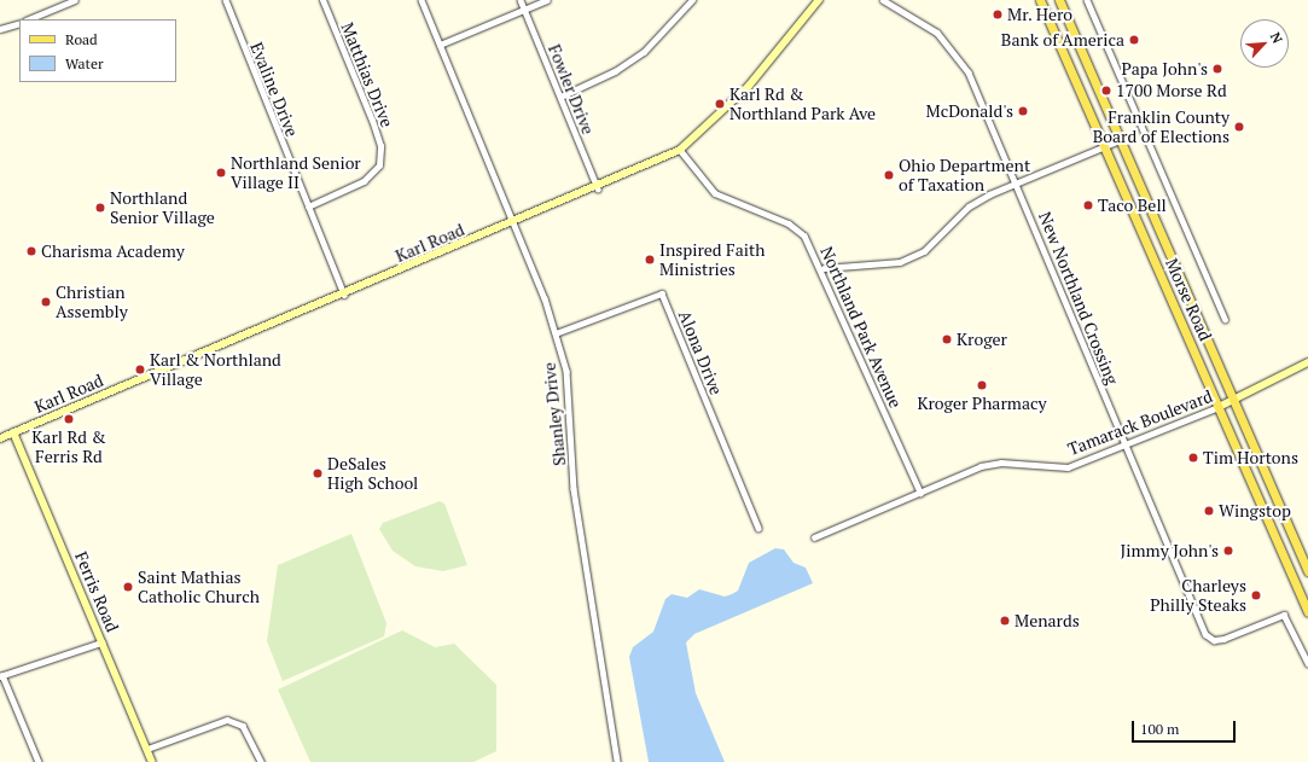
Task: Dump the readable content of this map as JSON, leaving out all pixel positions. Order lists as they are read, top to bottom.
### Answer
{
  "streets": {
    "main road": [
      "Karl Road",
      "Morse Road",
      "Tamarack Boulevard",
      "Ferris Road"
    ],
    "street": [
      "Matthias Drive",
      "Evaline Drive",
      "Fowler Drive",
      "New Northland Crossing",
      "Northland Park Avenue",
      "Alona Drive",
      "Shanley Drive"
    ]
  },
  "crossings": [
    ["Matthias Drive", "Evaline Drive"],
    ["Evaline Drive", "Karl Road"],
    ["Fowler Drive", "Karl Road"],
    ["Karl Road", "Northland Park Avenue"],
    ["Karl Road", "Shanley Drive"],
    ["Karl Road", "Ferris Road"],
    ["New Northland Crossing", "Tamarack Boulevard"],
    ["Morse Road", "Tamarack Boulevard"],
    ["Northland Park Avenue", "Tamarack Boulevard"],
    ["Alona Drive", "Shanley Drive"]
  ],
  "places": [
    "Mr. Hero",
    "Bank of America",
    "Papa John's",
    "1700 Morse Rd",
    "Karl Rd & Northland Park Ave",
    "McDonald's",
    "Franklin County Board of Elections",
    "Northland Senior Village II",
    "Ohio Department of Taxation",
    "Taco Bell",
    "Northland Senior Village",
    "Charisma Academy",
    "Inspired Faith Ministries",
    "Christian Assembly",
    "Kroger",
    "Karl & Northland Village",
    "Kroger Pharmacy",
    "Karl Rd & Ferris Rd",
    "Tim Hortons",
    "DeSales High School",
    "Wingstop",
    "Jimmy John's",
    "Saint Mathias Catholic Church",
    "Charleys Philly Steaks",
    "Menards"
  ],
  "legend": ["Road", "Water"],
  "scale_bar": "100 m",
  "north": "top right"
}
